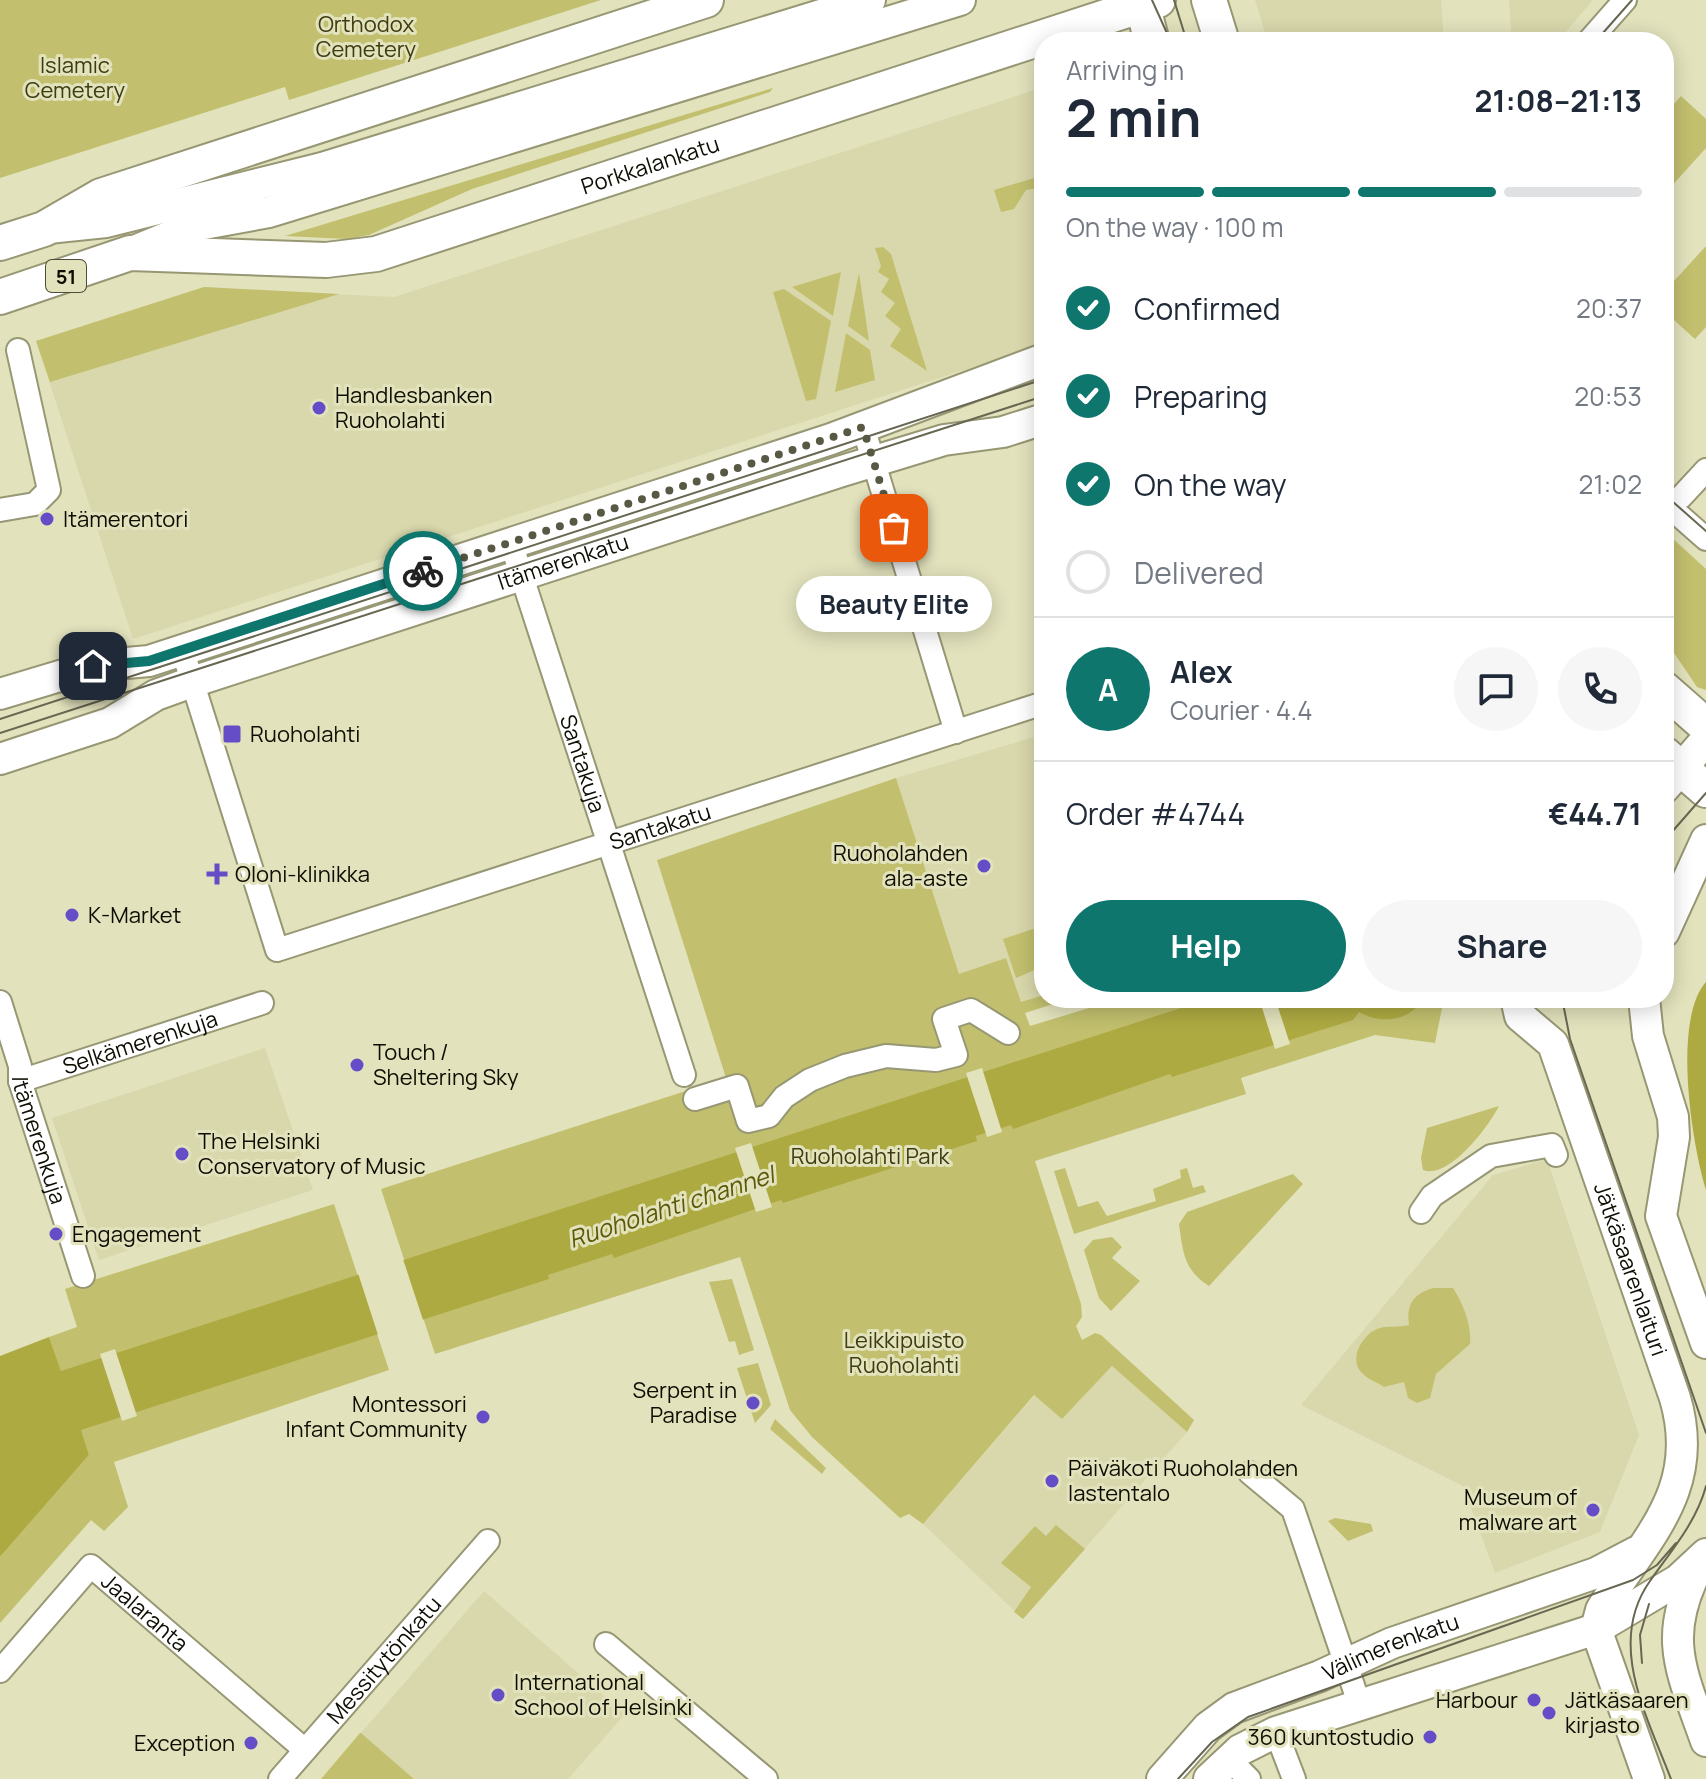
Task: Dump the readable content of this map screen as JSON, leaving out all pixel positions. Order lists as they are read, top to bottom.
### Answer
{
  "streets": {
    "main road": ["Porkkalankatu", "51"],
    "street": [
      "Itämerenkatu",
      "Santakuja",
      "Santakatu",
      "Selkämerenkuja",
      "Itämerenkuja",
      "Jätkäsaarenlaituri",
      "Jaalaranta",
      "Välimerenkatu",
      "Messitytönkatu"
    ]
  },
  "crossings": [
    ["Itämerenkatu", "Santakuja"],
    ["Itämerenkatu", "Santakatu"],
    ["Santakuja", "Santakatu"],
    ["Selkämerenkuja", "Itämerenkuja"],
    ["Jätkäsaarenlaituri", "Välimerenkatu"],
    ["Jaalaranta", "Messitytönkatu"]
  ],
  "water": ["Ruoholahti channel"],
  "parks": [
    "Orthodox Cemetery",
    "Islamic Cemetery",
    "Ruoholahti Park",
    "Leikkipuisto Ruoholahti"
  ],
  "places": {
    "other": [
      "Handlesbanken Ruoholahti",
      "Itämerentori",
      "Beauty Elite",
      "Ruoholahden ala-aste",
      "K-Market",
      "Touch / Sheltering Sky",
      "The Helsinki Conservatory of Music",
      "Engagement",
      "Serpent in Paradise",
      "Montessori Infant Community",
      "Päiväkoti Ruoholahden lastentalo",
      "Museum of malware art",
      "International School of Helsinki",
      "Harbour",
      "Jätkäsaaren kirjasto",
      "360 kuntostudio",
      "Exception"
    ],
    "transit": ["Ruoholahti"],
    "health": ["Oloni-klinikka"]
  },
  "page": {
    "heading": ["2 min", "Arriving in", "21:08–21:13"],
    "panel": [
      "Alex",
      "Courier · 4.4",
      "Order #4744",
      "€44.71"
    ],
    "bar": "On the way · 100 m",
    "list": [
      ["Confirmed", "20:37"],
      ["Preparing", "20:53"],
      ["On the way", "21:02"],
      "Delivered"
    ],
    "bubble": "Beauty Elite",
    "round": "A",
    "buttons": ["Help", "Share"]
  }
}
